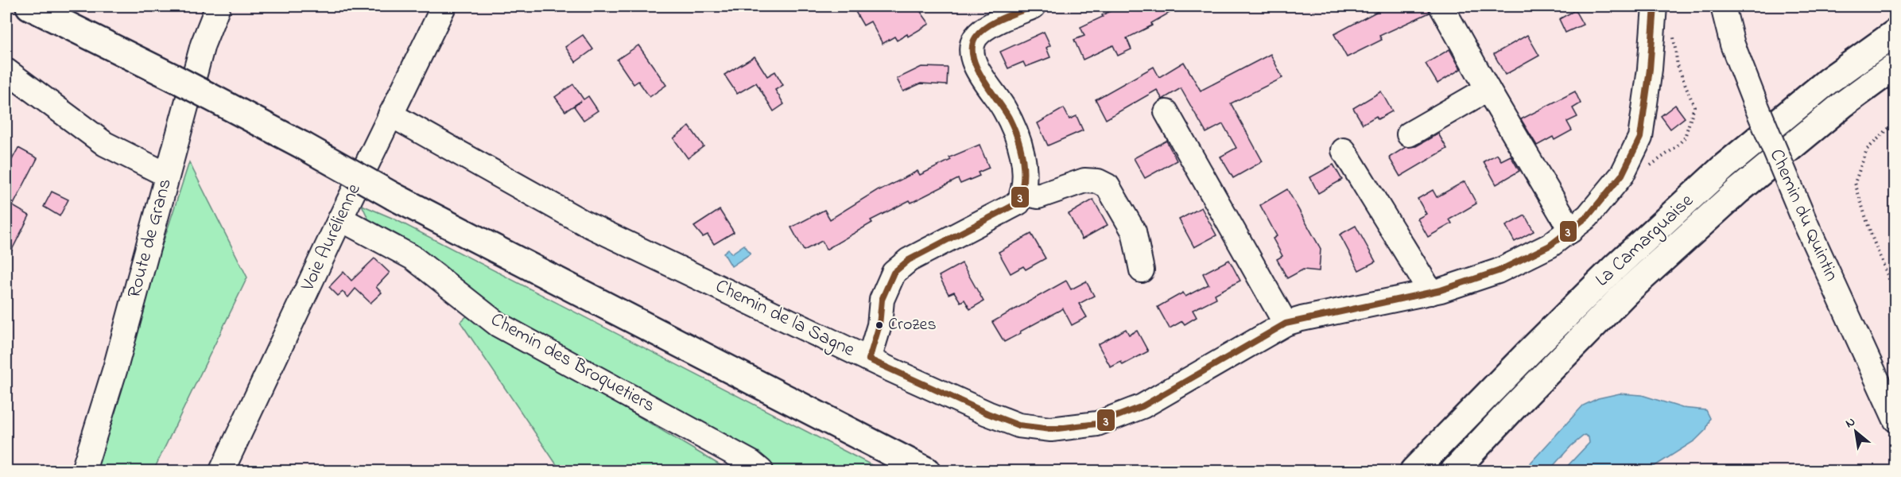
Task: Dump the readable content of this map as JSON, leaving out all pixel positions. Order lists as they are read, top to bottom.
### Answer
{
  "streets": {
    "main road": ["La Camarguaise"],
    "street": [
      "Chemin du Quintin",
      "Voie Aurélienne",
      "Route de Grans",
      "Chemin de la Sagne",
      "Chemin des Broquetiers"
    ]
  },
  "crossings": [
    ["Voie Aurélienne", "Chemin de la Sagne"],
    ["Voie Aurélienne", "Chemin des Broquetiers"]
  ],
  "places": ["Crozes"],
  "lines": ["transit line 3"],
  "north": "top left"
}
